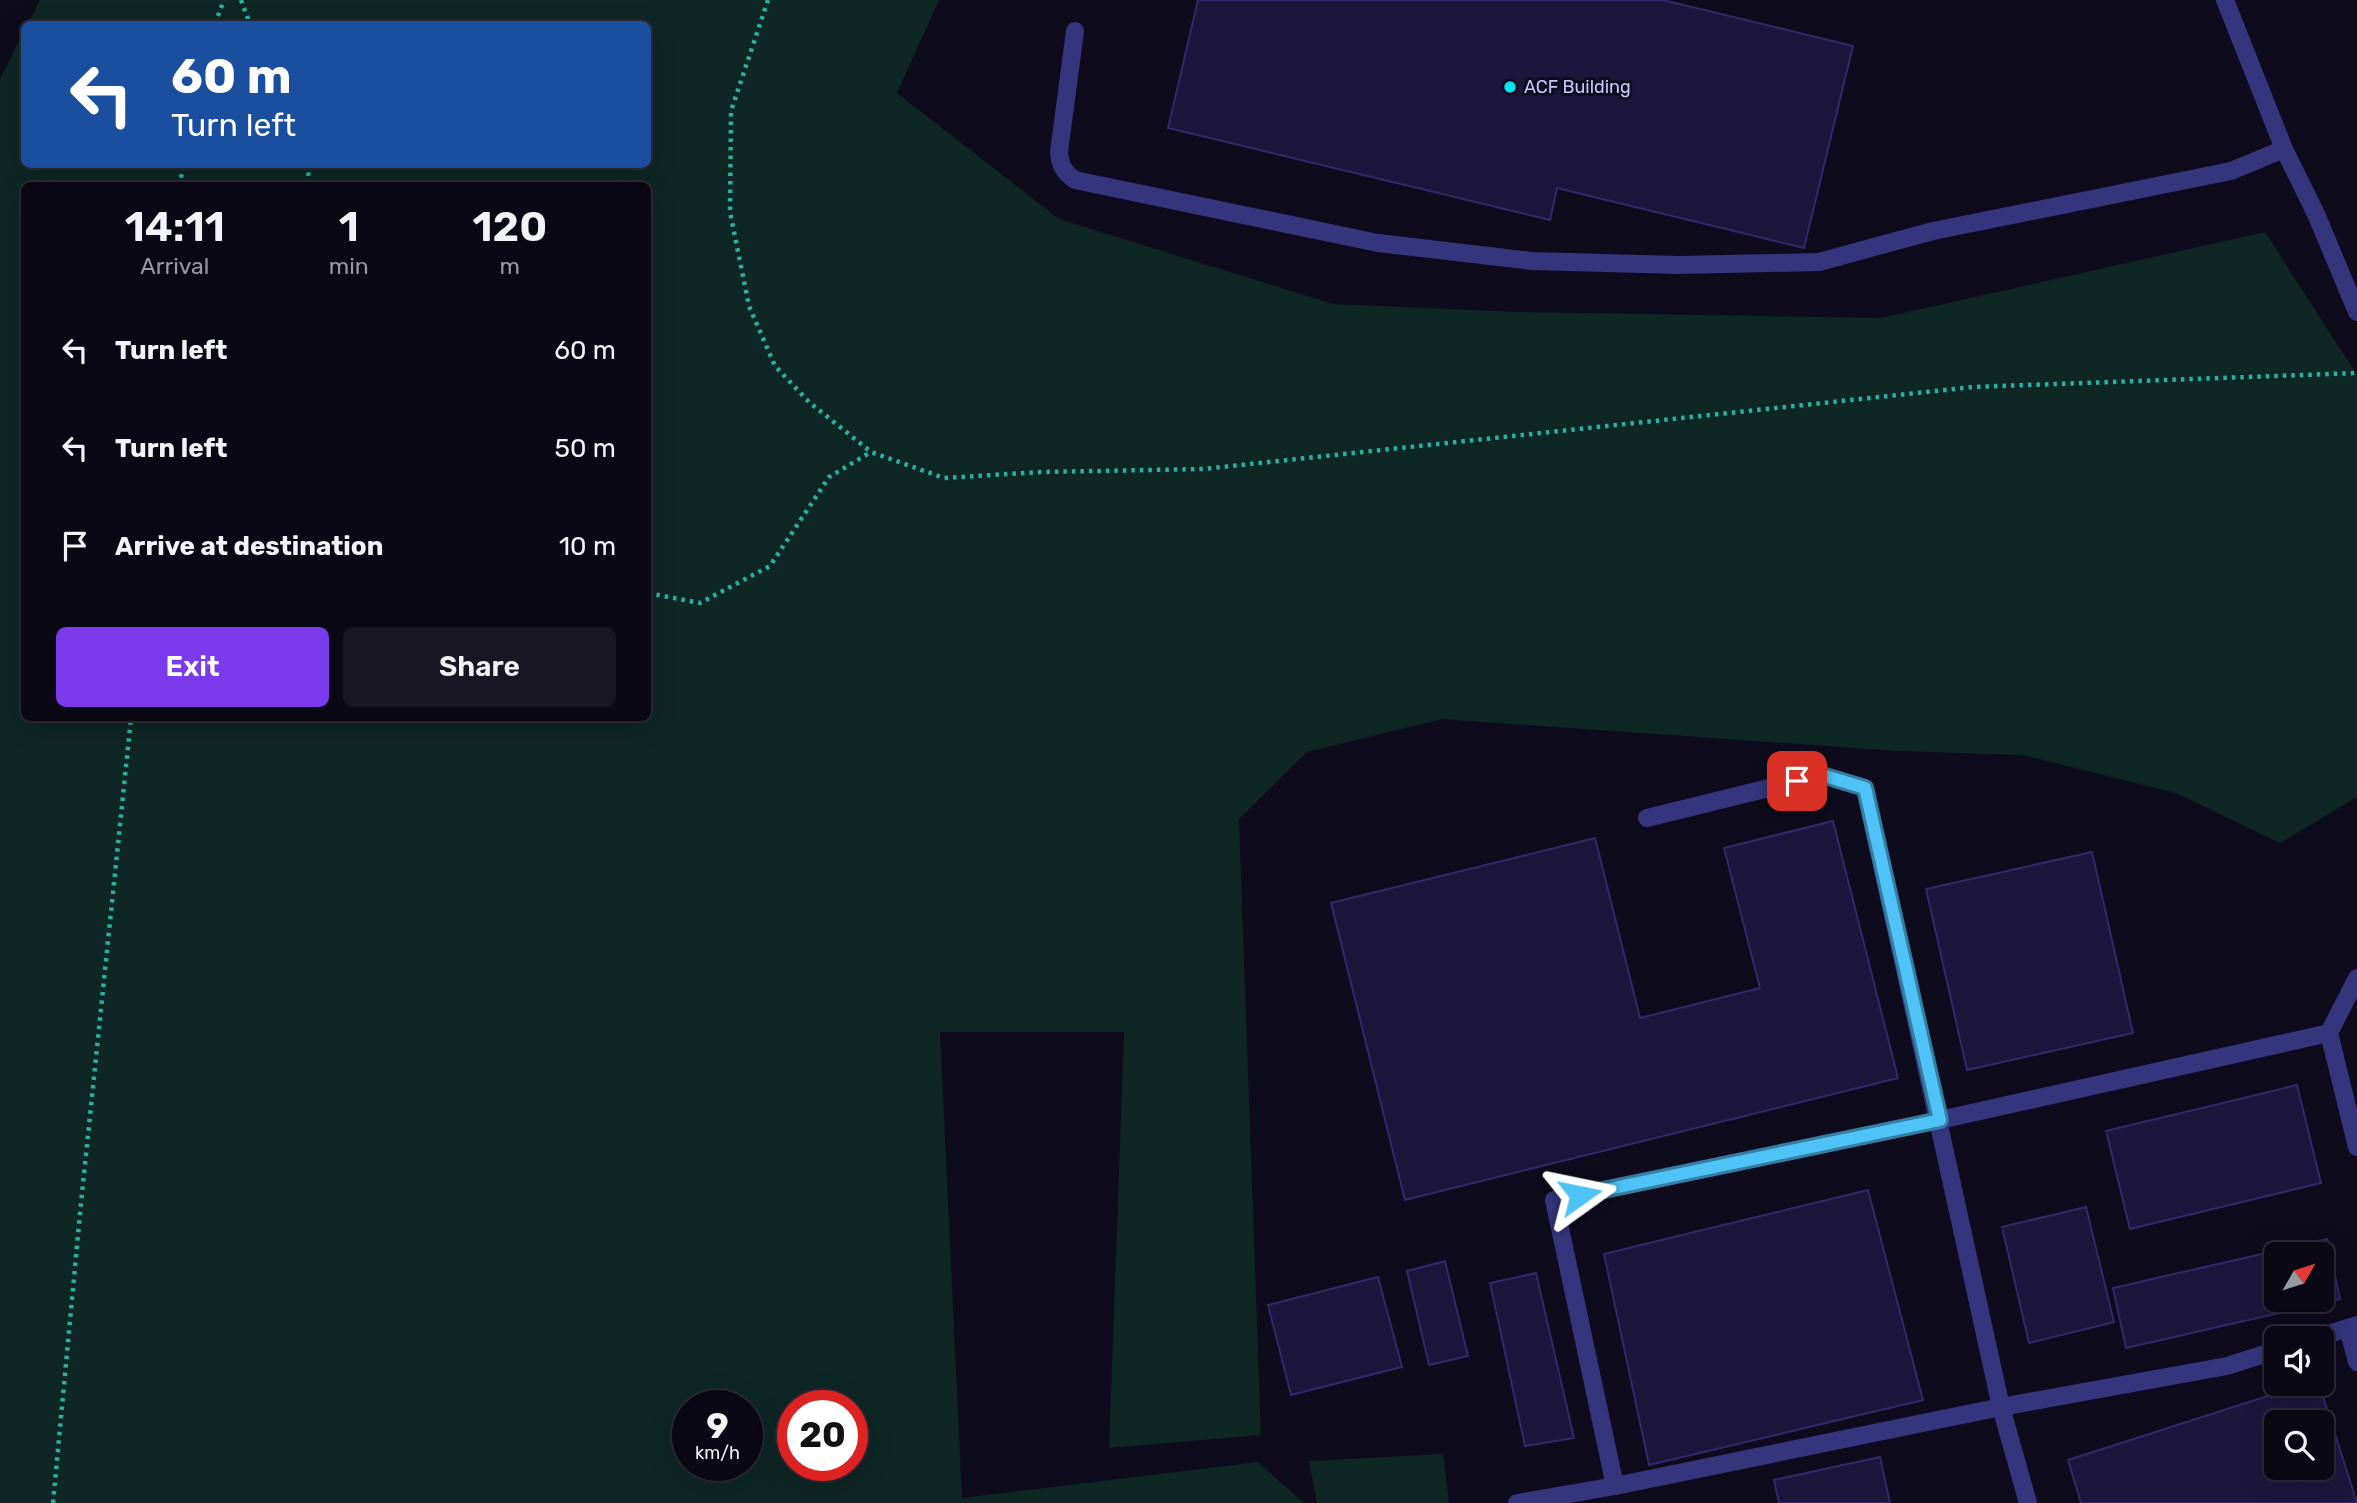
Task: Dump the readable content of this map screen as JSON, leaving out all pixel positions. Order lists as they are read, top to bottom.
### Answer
{
  "places": ["ACF Building"],
  "north": "top right",
  "page": {
    "turn": ["60 m", "Turn left"],
    "eta": [
      "14:11",
      "Arrival",
      "1",
      "min",
      "120",
      "m"
    ],
    "list": [
      {
        "name": "Turn left",
        "value": "60 m"
      },
      {
        "name": "Turn left",
        "value": "50 m"
      },
      {
        "name": "Arrive at destination",
        "value": "10 m"
      }
    ],
    "buttons": ["Exit", "Share"],
    "speed": "9 km/h",
    "limit": "20"
  }
}
